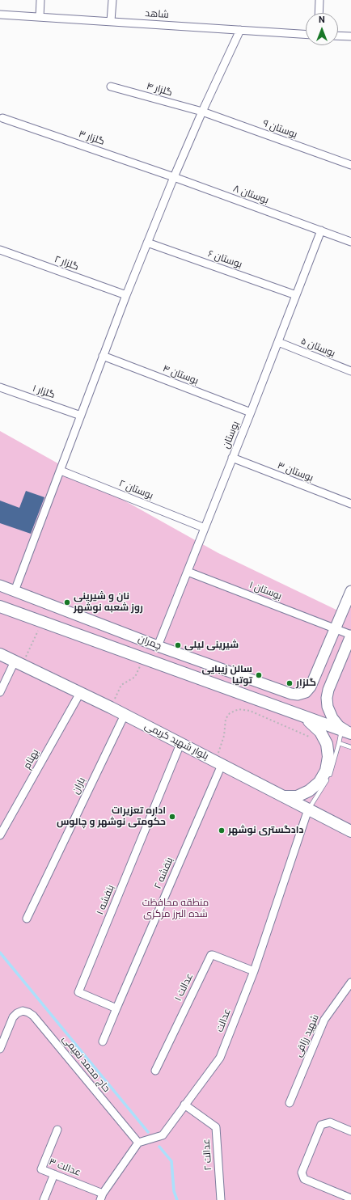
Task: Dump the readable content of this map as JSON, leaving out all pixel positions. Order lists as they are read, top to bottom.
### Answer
{
  "streets": {
    "main road": ["بلوار شهید کریمی"],
    "street": [
      "شاهد",
      "گلزار ۴",
      "بوستان ۹",
      "گلزار ۳",
      "بوستان ۸",
      "بوستان ۶",
      "گلزار ۲",
      "بوستان ۵",
      "بوستان ۴",
      "گلزار ۱",
      "بوستان",
      "بوستان ۳",
      "بوستان ۲",
      "بوستان ۱",
      "چمران",
      "بهنام",
      "باران",
      "بنفشه ۲",
      "بنفشه ۱",
      "عدالت ۱",
      "عدالت",
      "شهید رزاقی",
      "حاج محمد نعیمی",
      "عدالت ۲",
      "عدالت ۳"
    ]
  },
  "crossings": [
    ["گلزار ۴", "بوستان ۹"],
    ["گلزار ۳", "بوستان ۸"],
    ["بوستان ۸", "بوستان"],
    ["بوستان ۶", "بوستان"],
    ["بوستان ۵", "بوستان"],
    ["بوستان ۴", "بوستان"],
    ["بوستان", "بوستان ۳"],
    ["بوستان", "بوستان ۲"],
    ["بوستان", "بوستان ۱"],
    ["بوستان", "چمران"],
    ["بوستان ۱", "چمران"],
    ["بلوار شهید کریمی", "بهنام"],
    ["بلوار شهید کریمی", "باران"],
    ["بلوار شهید کریمی", "بنفشه ۲"],
    ["بلوار شهید کریمی", "بنفشه ۱"],
    ["بلوار شهید کریمی", "عدالت"],
    ["بنفشه ۲", "بنفشه ۱"],
    ["عدالت ۱", "عدالت"],
    ["عدالت", "حاج محمد نعیمی"],
    ["عدالت", "عدالت ۲"]
  ],
  "parks": ["منطقه محافظت شده البرز مرکزی"],
  "places": [
    "نان و شیرینی روز شعبه نوشهر",
    "شیرینی لیلی",
    "سالن زیبایی توتیا",
    "گلزار",
    "اداره تعزیرات حکومتی نوشهر و چالوس",
    "دادگستری نوشهر"
  ],
  "north": "top"
}
